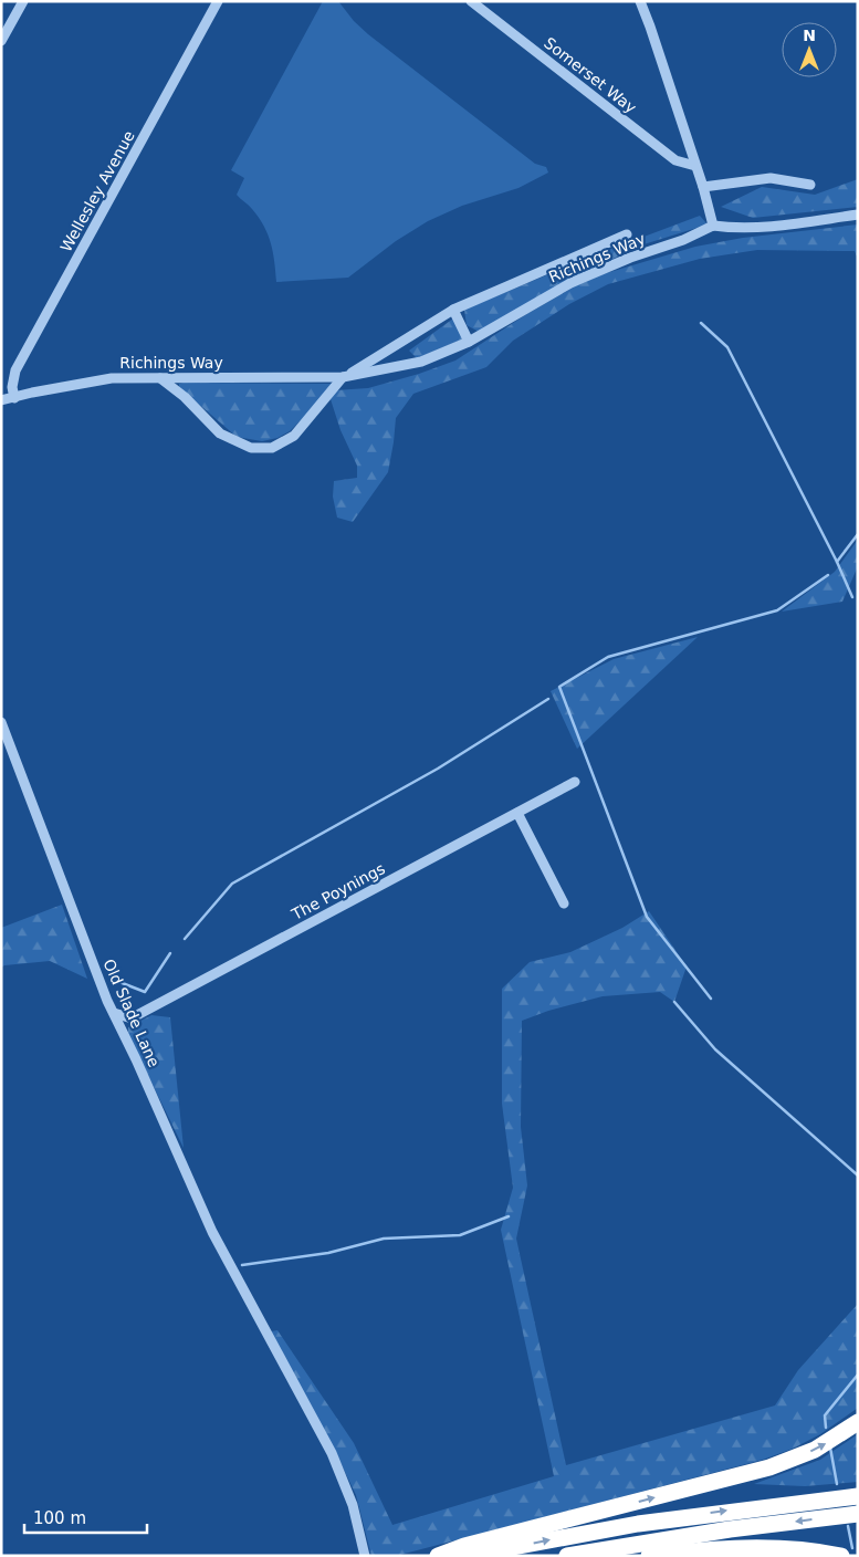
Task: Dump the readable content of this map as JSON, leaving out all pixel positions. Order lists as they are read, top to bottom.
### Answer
{
  "streets": {
    "street": [
      "Somerset Way",
      "Wellesley Avenue",
      "Richings Way",
      "The Poynings",
      "Old Slade Lane"
    ]
  },
  "crossings": [
    ["Wellesley Avenue", "Richings Way"],
    ["The Poynings", "Old Slade Lane"]
  ],
  "scale_bar": "100 m",
  "north": "top"
}
